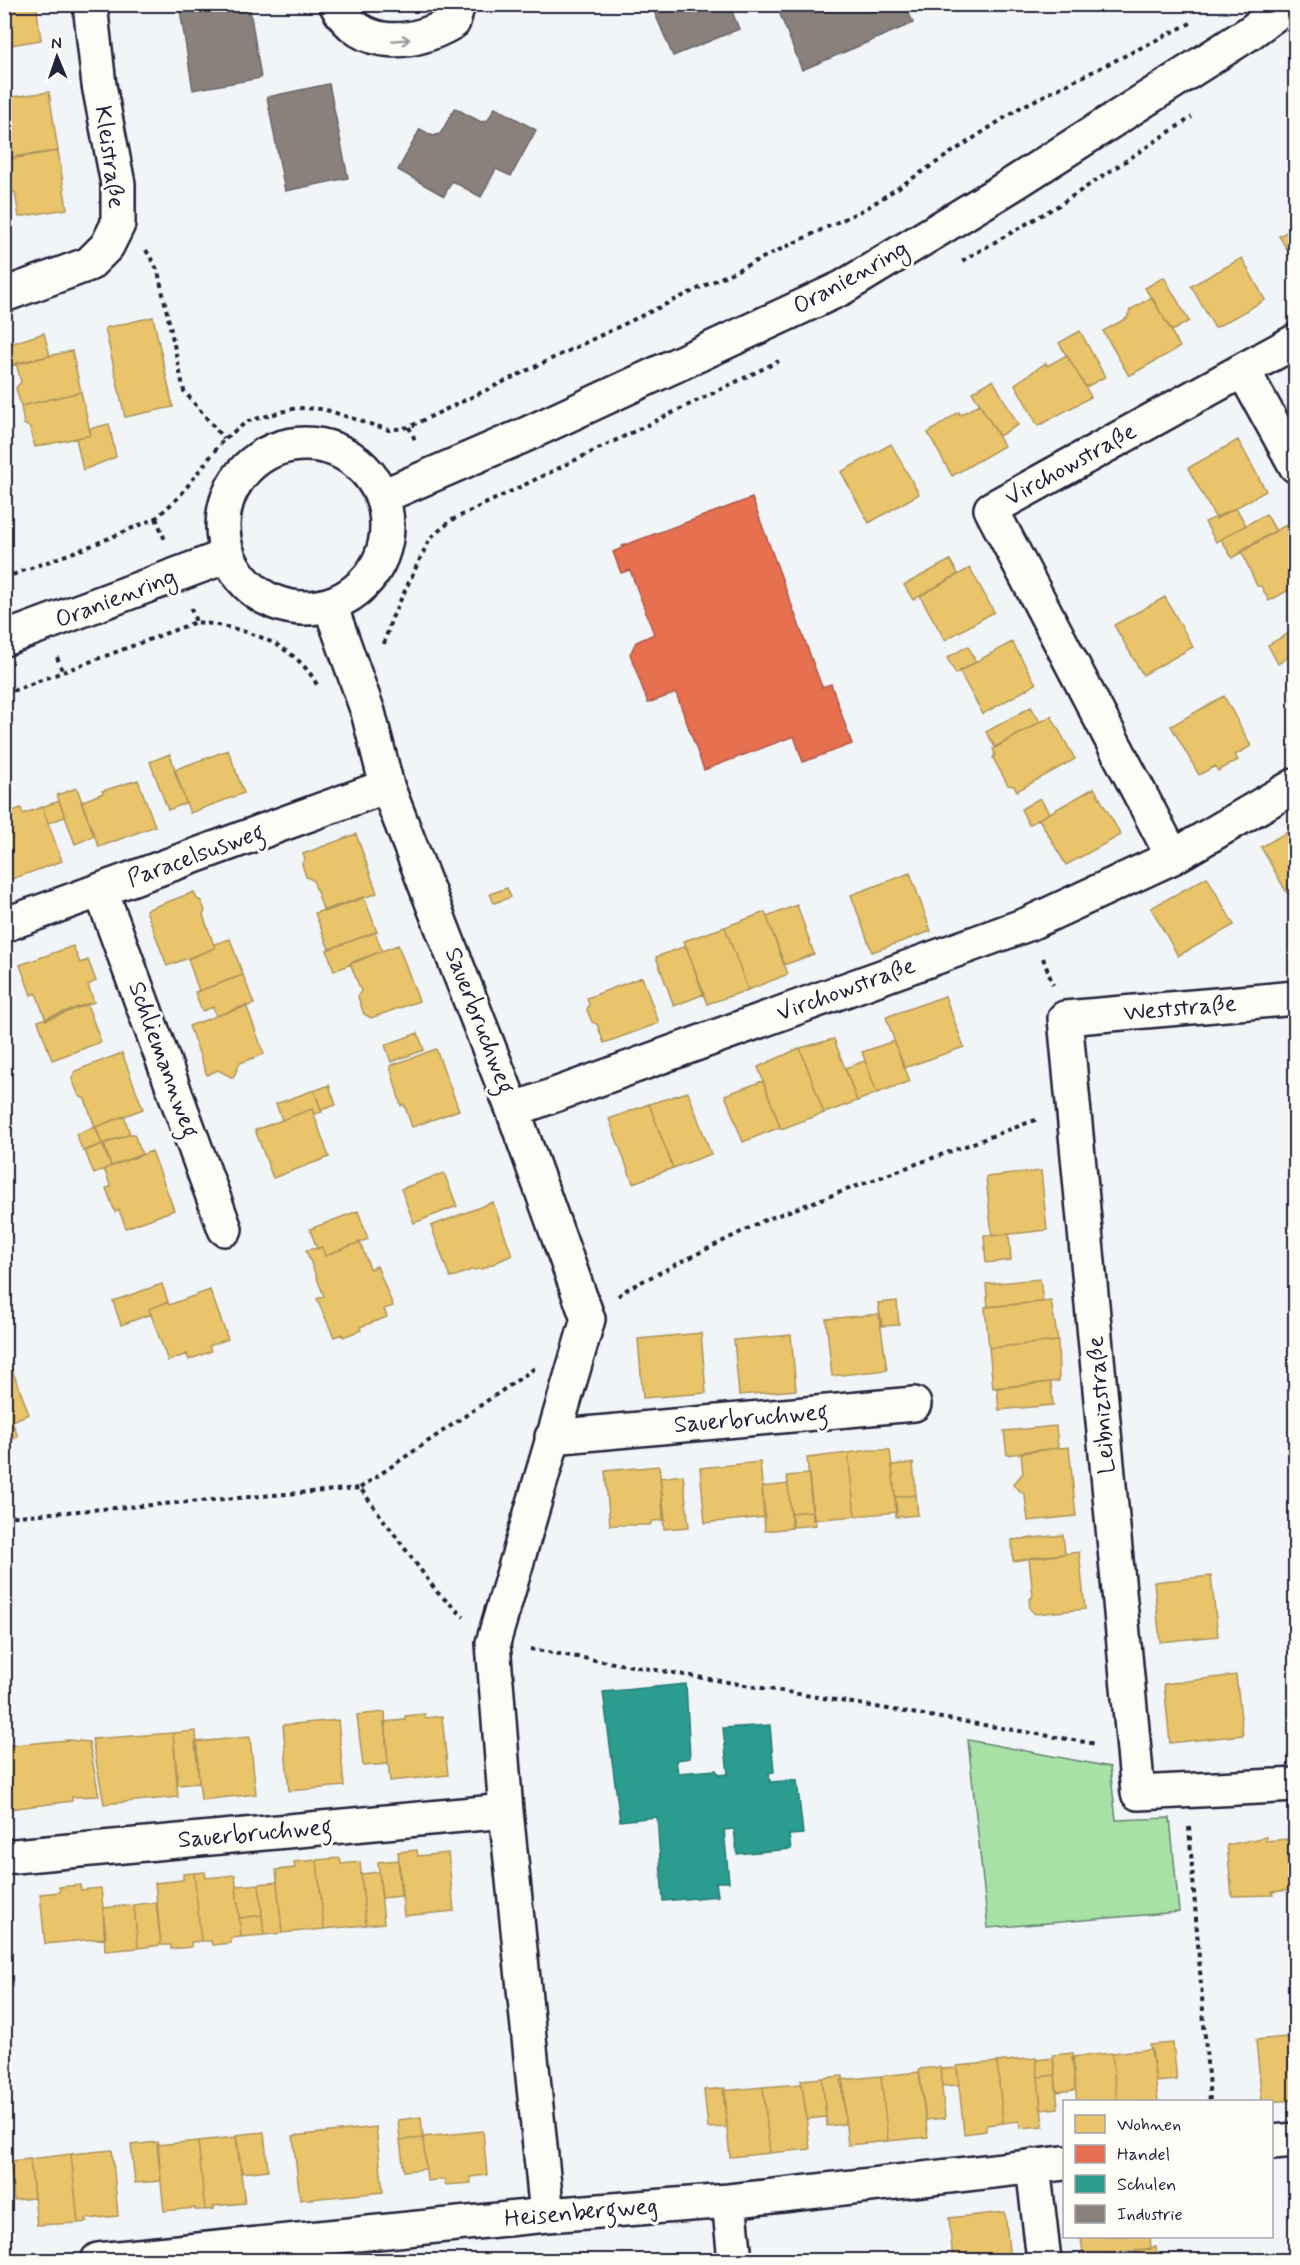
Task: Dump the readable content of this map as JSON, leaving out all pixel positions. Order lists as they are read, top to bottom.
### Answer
{
  "streets": {
    "street": [
      "Kleistraße",
      "Oranienring",
      "Virchowstraße",
      "Paracelsusweg",
      "Weststraße",
      "Sauerbruchweg",
      "Schliemannweg",
      "Leibnizstraße",
      "Heisenbergweg"
    ]
  },
  "crossings": [
    ["Oranienring", "Sauerbruchweg"],
    ["Virchowstraße", "Sauerbruchweg"],
    ["Paracelsusweg", "Sauerbruchweg"],
    ["Paracelsusweg", "Schliemannweg"],
    ["Weststraße", "Leibnizstraße"]
  ],
  "legend": [
    "Wohnen",
    "Handel",
    "Schulen",
    "Industrie"
  ],
  "north": "top"
}
